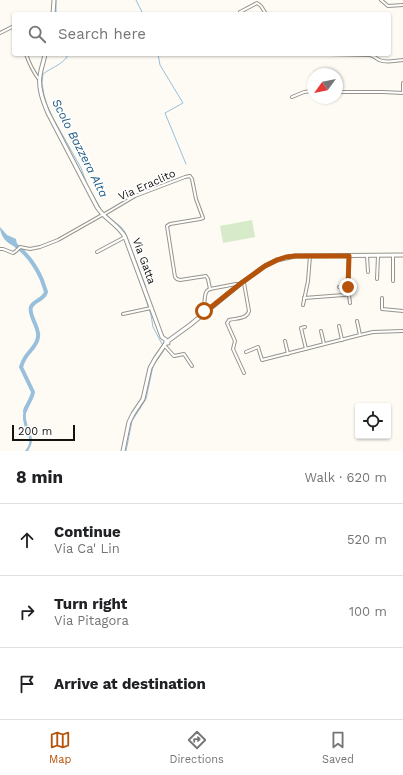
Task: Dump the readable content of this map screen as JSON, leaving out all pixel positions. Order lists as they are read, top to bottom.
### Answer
{
  "streets": {
    "street": ["Via Eraclito", "Via Gatta"]
  },
  "crossings": [
    ["Via Eraclito", "Via Gatta"]
  ],
  "water": ["Scolo Bazzera Alta"],
  "scale_bar": "200 m",
  "north": "bottom left",
  "page": {
    "search": "Search here",
    "scale": "200 m",
    "heading": ["8 min", "Walk · 620 m"],
    "list": [
      ["Continue", "Via Ca' Lin", "520 m"],
      ["Turn right", "Via Pitagora", "100 m"],
      "Arrive at destination"
    ],
    "nav": ["Map", "Directions", "Saved"]
  }
}
